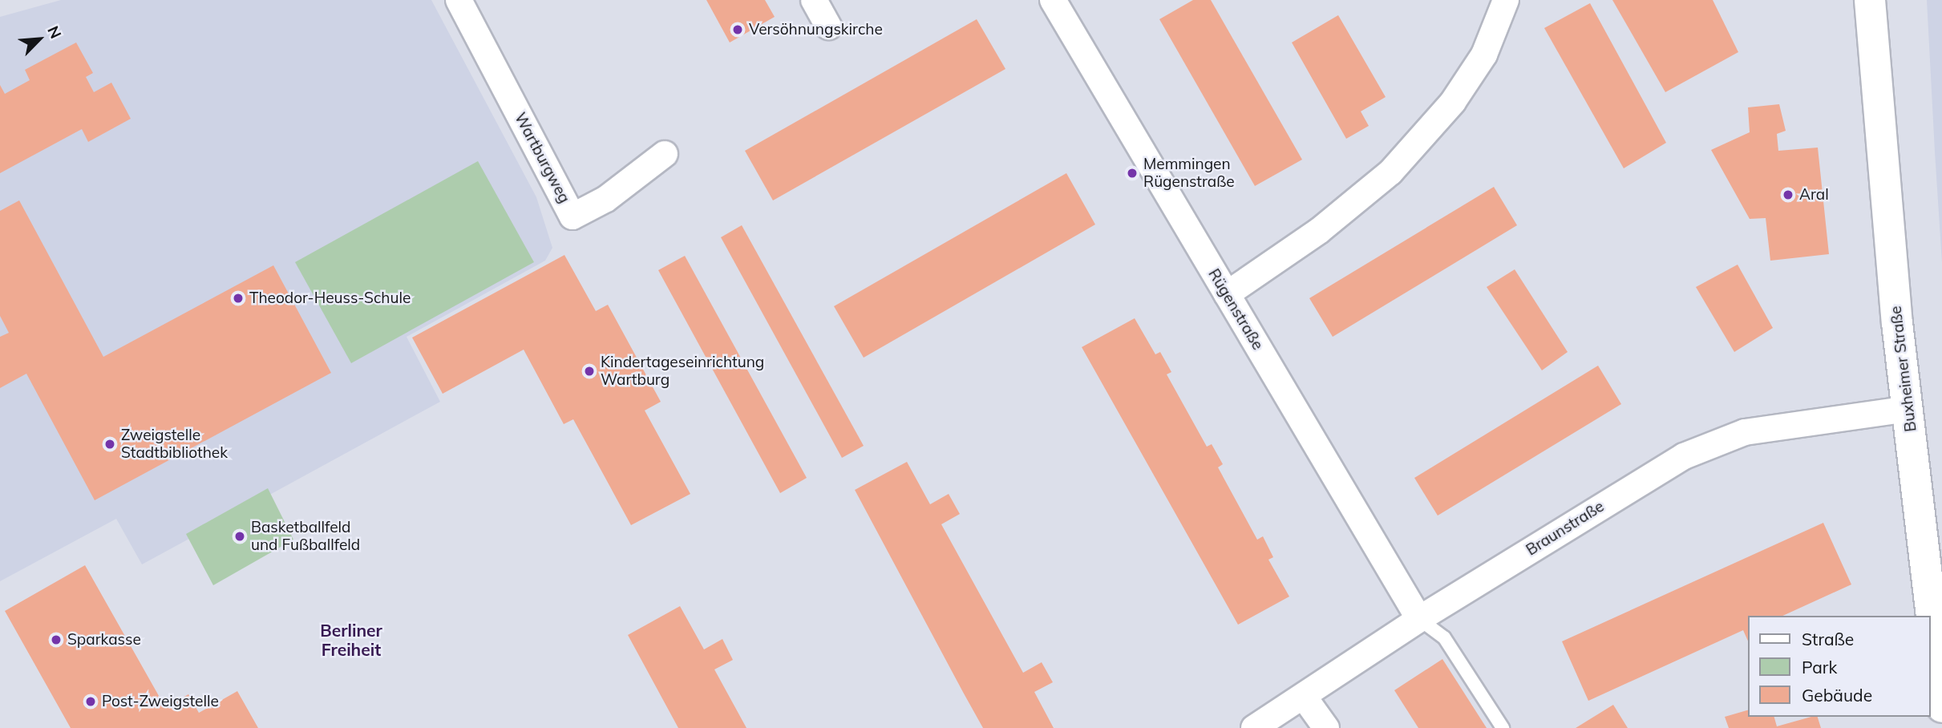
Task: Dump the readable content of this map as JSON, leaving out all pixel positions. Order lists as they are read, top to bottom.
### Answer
{
  "streets": {
    "main road": ["Buxheimer Straße"],
    "street": ["Wartburgweg", "Rügenstraße", "Braunstraße"]
  },
  "crossings": [
    ["Rügenstraße", "Braunstraße"],
    ["Buxheimer Straße", "Braunstraße"]
  ],
  "districts": ["Berliner Freiheit"],
  "places": [
    "Versöhnungskirche",
    "Memmingen Rügenstraße",
    "Aral",
    "Theodor-Heuss-Schule",
    "Kindertageseinrichtung Wartburg",
    "Zweigstelle Stadtbibliothek",
    "Basketballfeld und Fußballfeld",
    "Sparkasse",
    "Post-Zweigstelle"
  ],
  "legend": ["Straße", "Park", "Gebäude"],
  "north": "top right"
}
